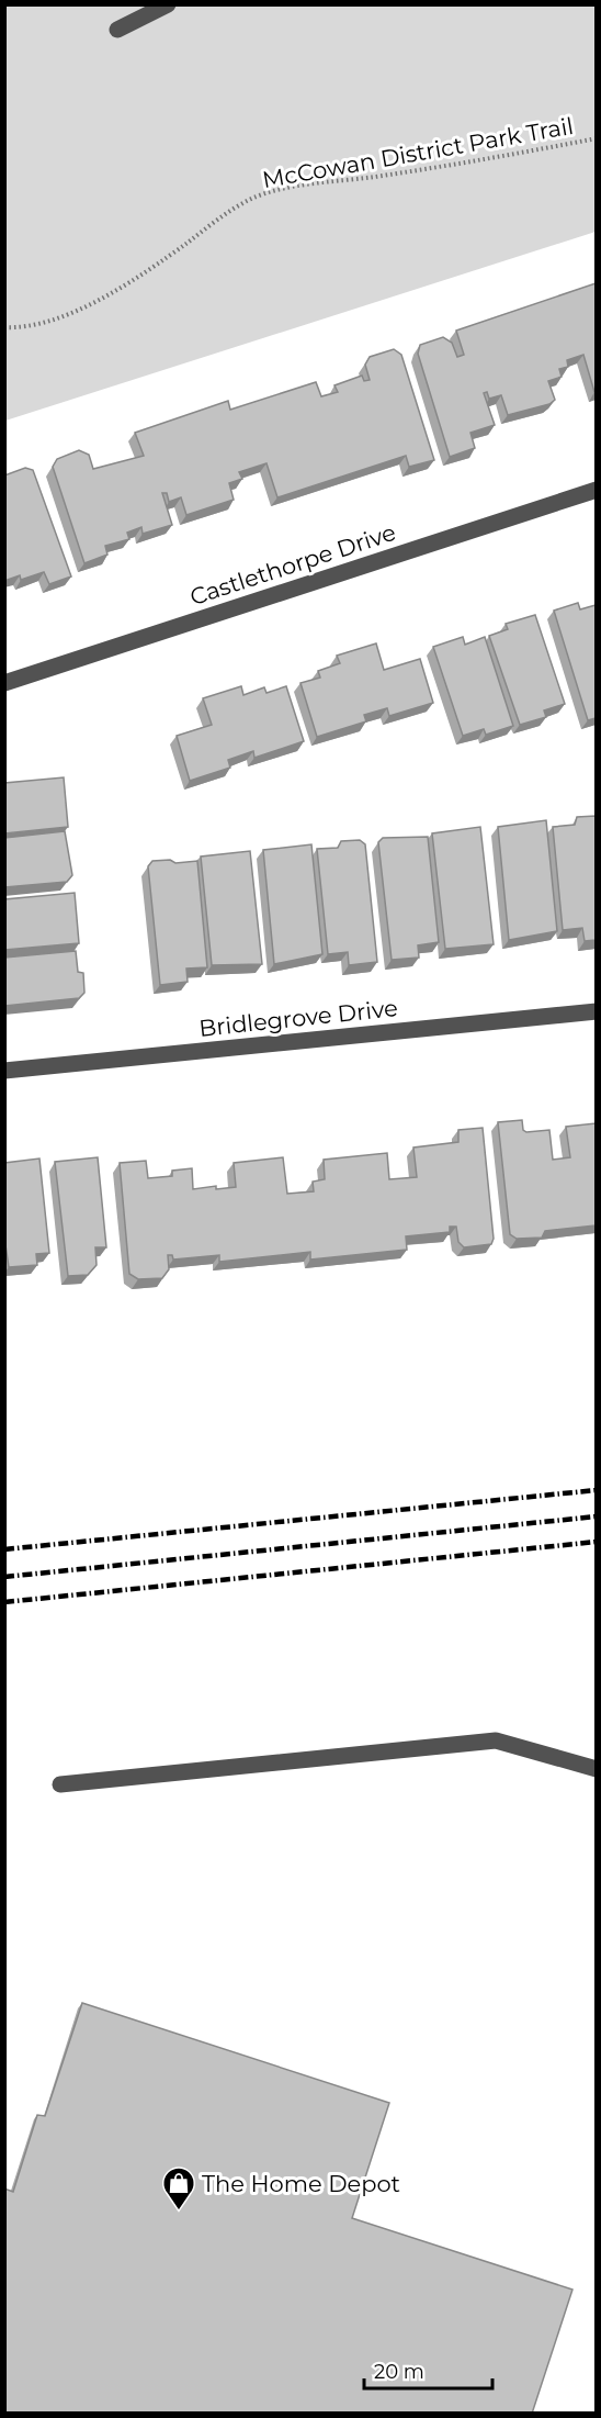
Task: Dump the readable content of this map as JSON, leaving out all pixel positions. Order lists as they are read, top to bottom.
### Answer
{
  "streets": {
    "street": ["Castlethorpe Drive", "Bridlegrove Drive"],
    "path": ["McCowan District Park Trail"]
  },
  "places": {
    "shop": ["The Home Depot"]
  },
  "scale_bar": "20 m"
}
